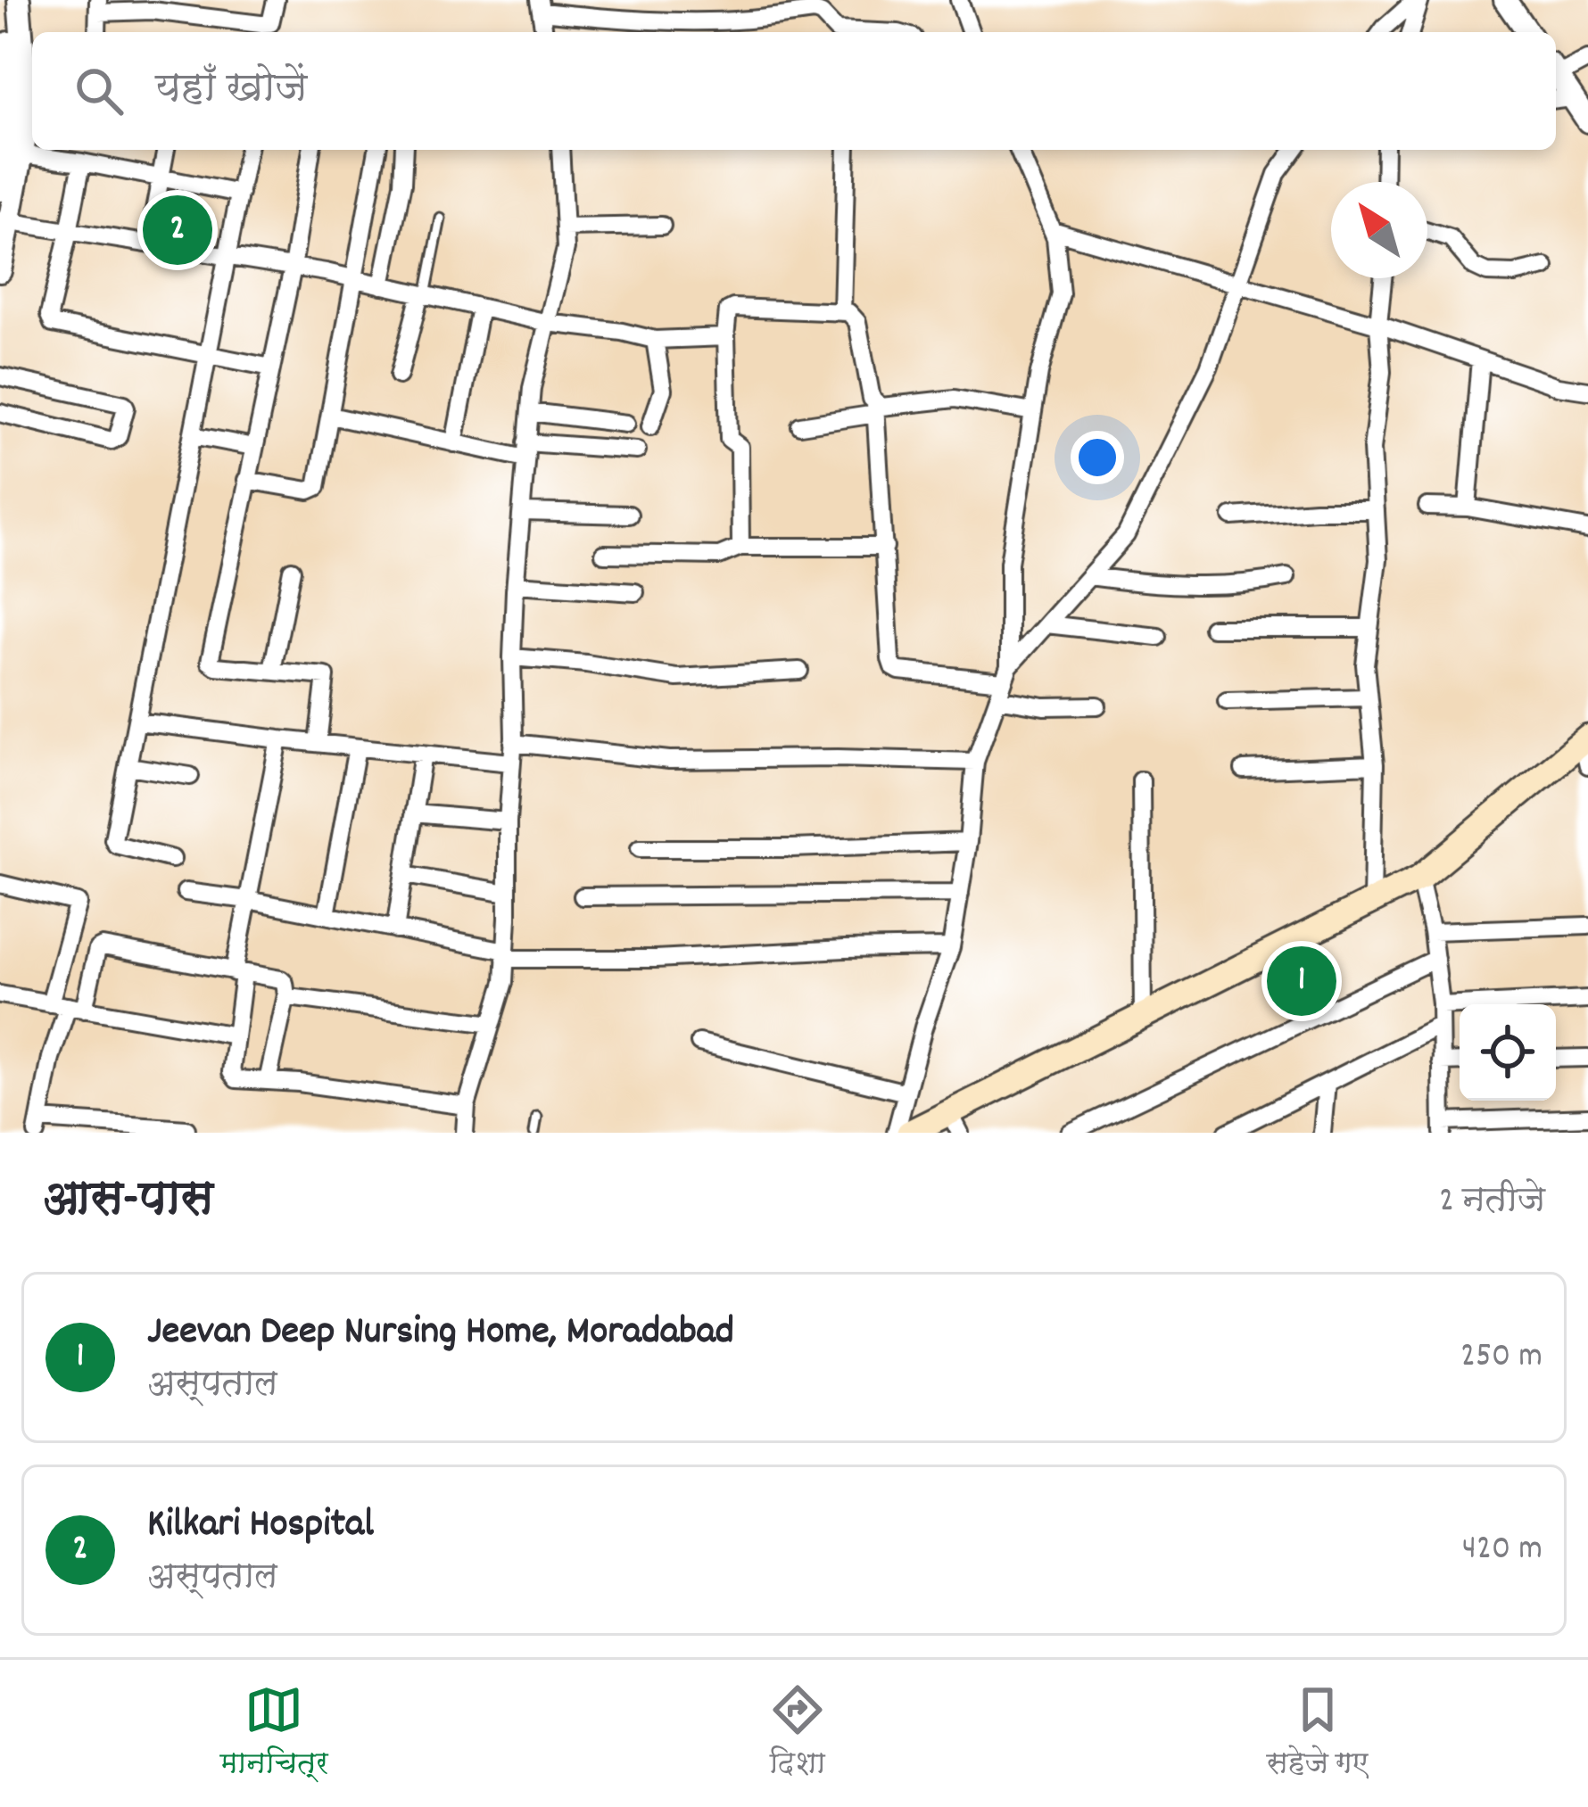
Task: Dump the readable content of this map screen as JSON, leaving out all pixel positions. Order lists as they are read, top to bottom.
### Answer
{
  "north": "top left",
  "page": {
    "search": "यहाँ खोजें",
    "pins": ["2", "1"],
    "heading": ["आस-पास", "2 नतीजे"],
    "list": [
      {
        "mark": "1",
        "name": "Jeevan Deep Nursing Home, Moradabad",
        "note": "अस्पताल",
        "value": "250 m"
      },
      {
        "mark": "2",
        "name": "Kilkari Hospital",
        "note": "अस्पताल",
        "value": "420 m"
      }
    ],
    "nav": ["मानचित्र", "दिशा", "सहेजे गए"]
  }
}
